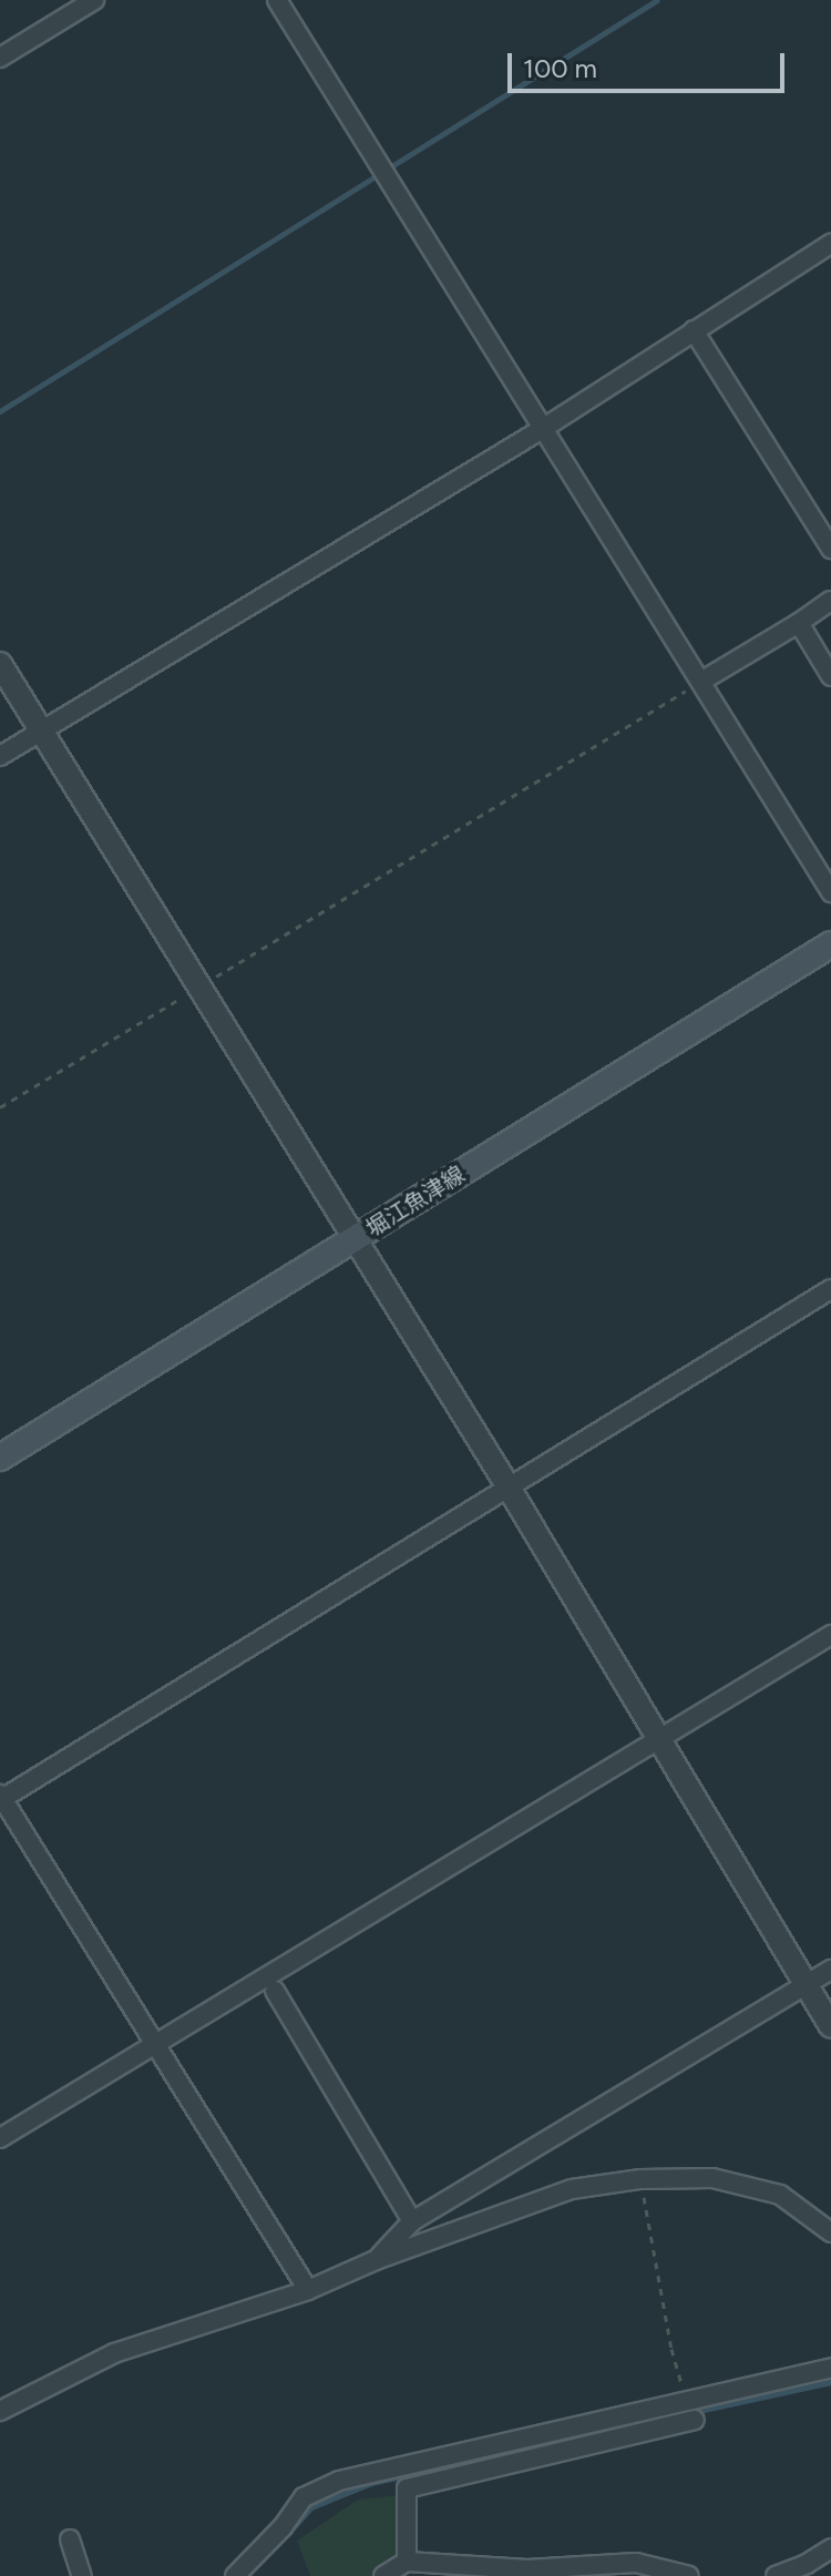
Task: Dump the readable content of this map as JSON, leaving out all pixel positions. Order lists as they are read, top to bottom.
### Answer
{
  "streets": {
    "main road": ["堀江魚津線"]
  },
  "scale_bar": "100 m"
}
